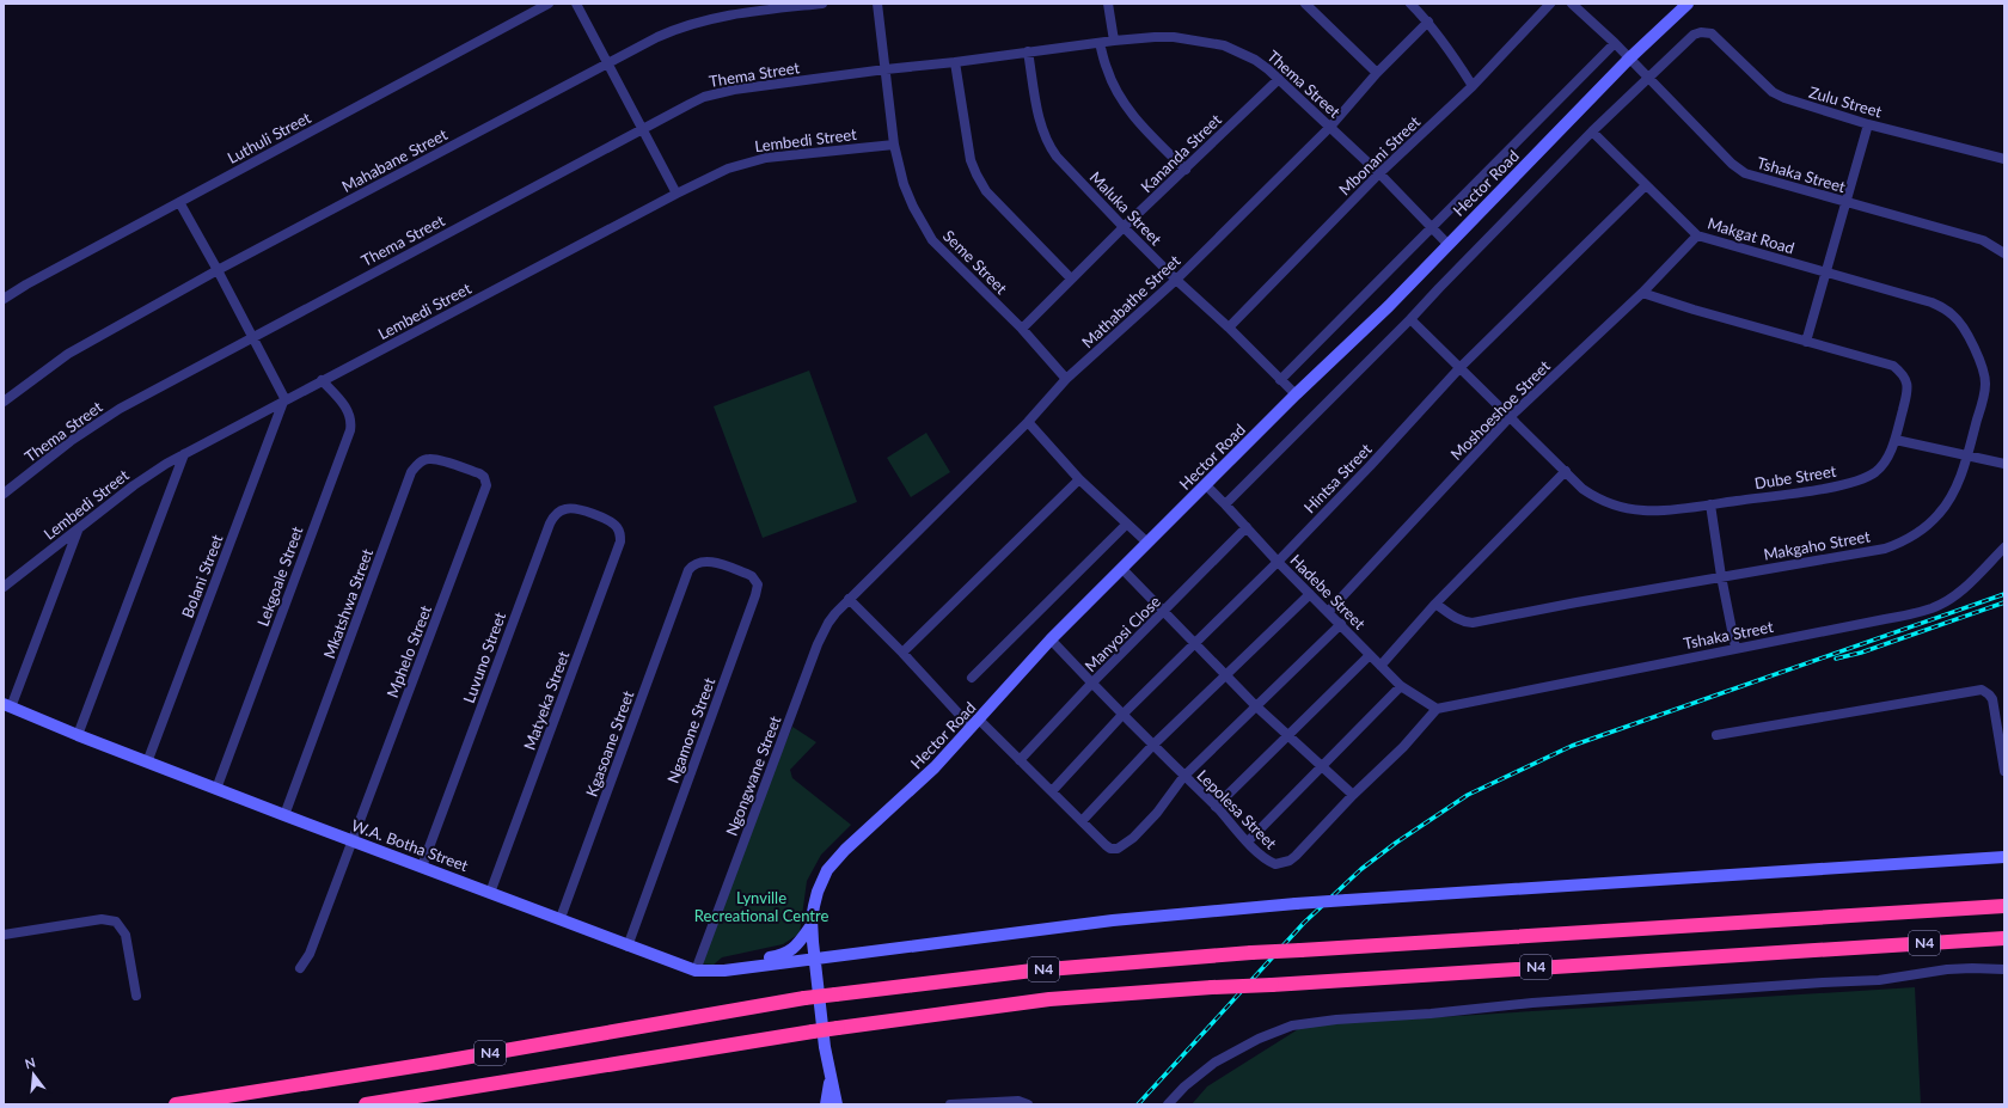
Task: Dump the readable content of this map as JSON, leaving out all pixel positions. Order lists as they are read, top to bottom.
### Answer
{
  "streets": {
    "highway": ["N4"],
    "street": [
      "Thema Street",
      "Zulu Street",
      "Luthuli Street",
      "Lembedi Street",
      "Kananda Street",
      "Mbonani Street",
      "Mahabane Street",
      "Tshaka Street",
      "Hector Road",
      "Maluka Street",
      "Makgat Road",
      "Seme Street",
      "Mathabathe Street",
      "Moshoeshoe Street",
      "Dube Street",
      "Hintsa Street",
      "Makgaho Street",
      "Bolani Street",
      "Lekgoale Street",
      "Hadebe Street",
      "Mkatshwa Street",
      "Manyosi Close",
      "Mphelo Street",
      "Luvuno Street",
      "Matyeka Street",
      "Ngamone Street",
      "Kgasoane Street",
      "Ngongwane Street",
      "Lepolesa Street",
      "W.A. Botha Street"
    ]
  },
  "crossings": [
    ["Thema Street", "Kananda Street"],
    ["Thema Street", "Mbonani Street"],
    ["Thema Street", "Hector Road"],
    ["Thema Street", "Maluka Street"],
    ["Thema Street", "Seme Street"],
    ["Thema Street", "Mathabathe Street"],
    ["Zulu Street", "Tshaka Street"],
    ["Lembedi Street", "Seme Street"],
    ["Lembedi Street", "Bolani Street"],
    ["Lembedi Street", "Lekgoale Street"],
    ["Kananda Street", "Maluka Street"],
    ["Kananda Street", "Seme Street"],
    ["Mbonani Street", "Maluka Street"],
    ["Tshaka Street", "Hector Road"],
    ["Tshaka Street", "Hadebe Street"],
    ["Tshaka Street", "Lepolesa Street"],
    ["Hector Road", "Maluka Street"],
    ["Hector Road", "Hadebe Street"],
    ["Hector Road", "Lepolesa Street"],
    ["Hector Road", "W.A. Botha Street"],
    ["Maluka Street", "Mathabathe Street"],
    ["Makgat Road", "Moshoeshoe Street"],
    ["Makgat Road", "Hintsa Street"],
    ["Makgat Road", "Makgaho Street"],
    ["Seme Street", "Mathabathe Street"],
    ["Mathabathe Street", "Ngongwane Street"],
    ["Mathabathe Street", "Lepolesa Street"],
    ["Moshoeshoe Street", "Dube Street"],
    ["Moshoeshoe Street", "Hadebe Street"],
    ["Dube Street", "Hintsa Street"],
    ["Hintsa Street", "Hadebe Street"],
    ["Hintsa Street", "Lepolesa Street"],
    ["Bolani Street", "W.A. Botha Street"],
    ["Lekgoale Street", "W.A. Botha Street"],
    ["Hadebe Street", "Manyosi Close"],
    ["Hadebe Street", "Lepolesa Street"],
    ["Mkatshwa Street", "Mphelo Street"],
    ["Mkatshwa Street", "W.A. Botha Street"],
    ["Manyosi Close", "Lepolesa Street"],
    ["Mphelo Street", "W.A. Botha Street"],
    ["Luvuno Street", "Matyeka Street"],
    ["Luvuno Street", "W.A. Botha Street"],
    ["Matyeka Street", "W.A. Botha Street"],
    ["Ngamone Street", "Kgasoane Street"],
    ["Ngamone Street", "W.A. Botha Street"],
    ["Kgasoane Street", "W.A. Botha Street"],
    ["Ngongwane Street", "Lepolesa Street"],
    ["Ngongwane Street", "W.A. Botha Street"]
  ],
  "parks": ["Lynville Recreational Centre"],
  "north": "top"
}
